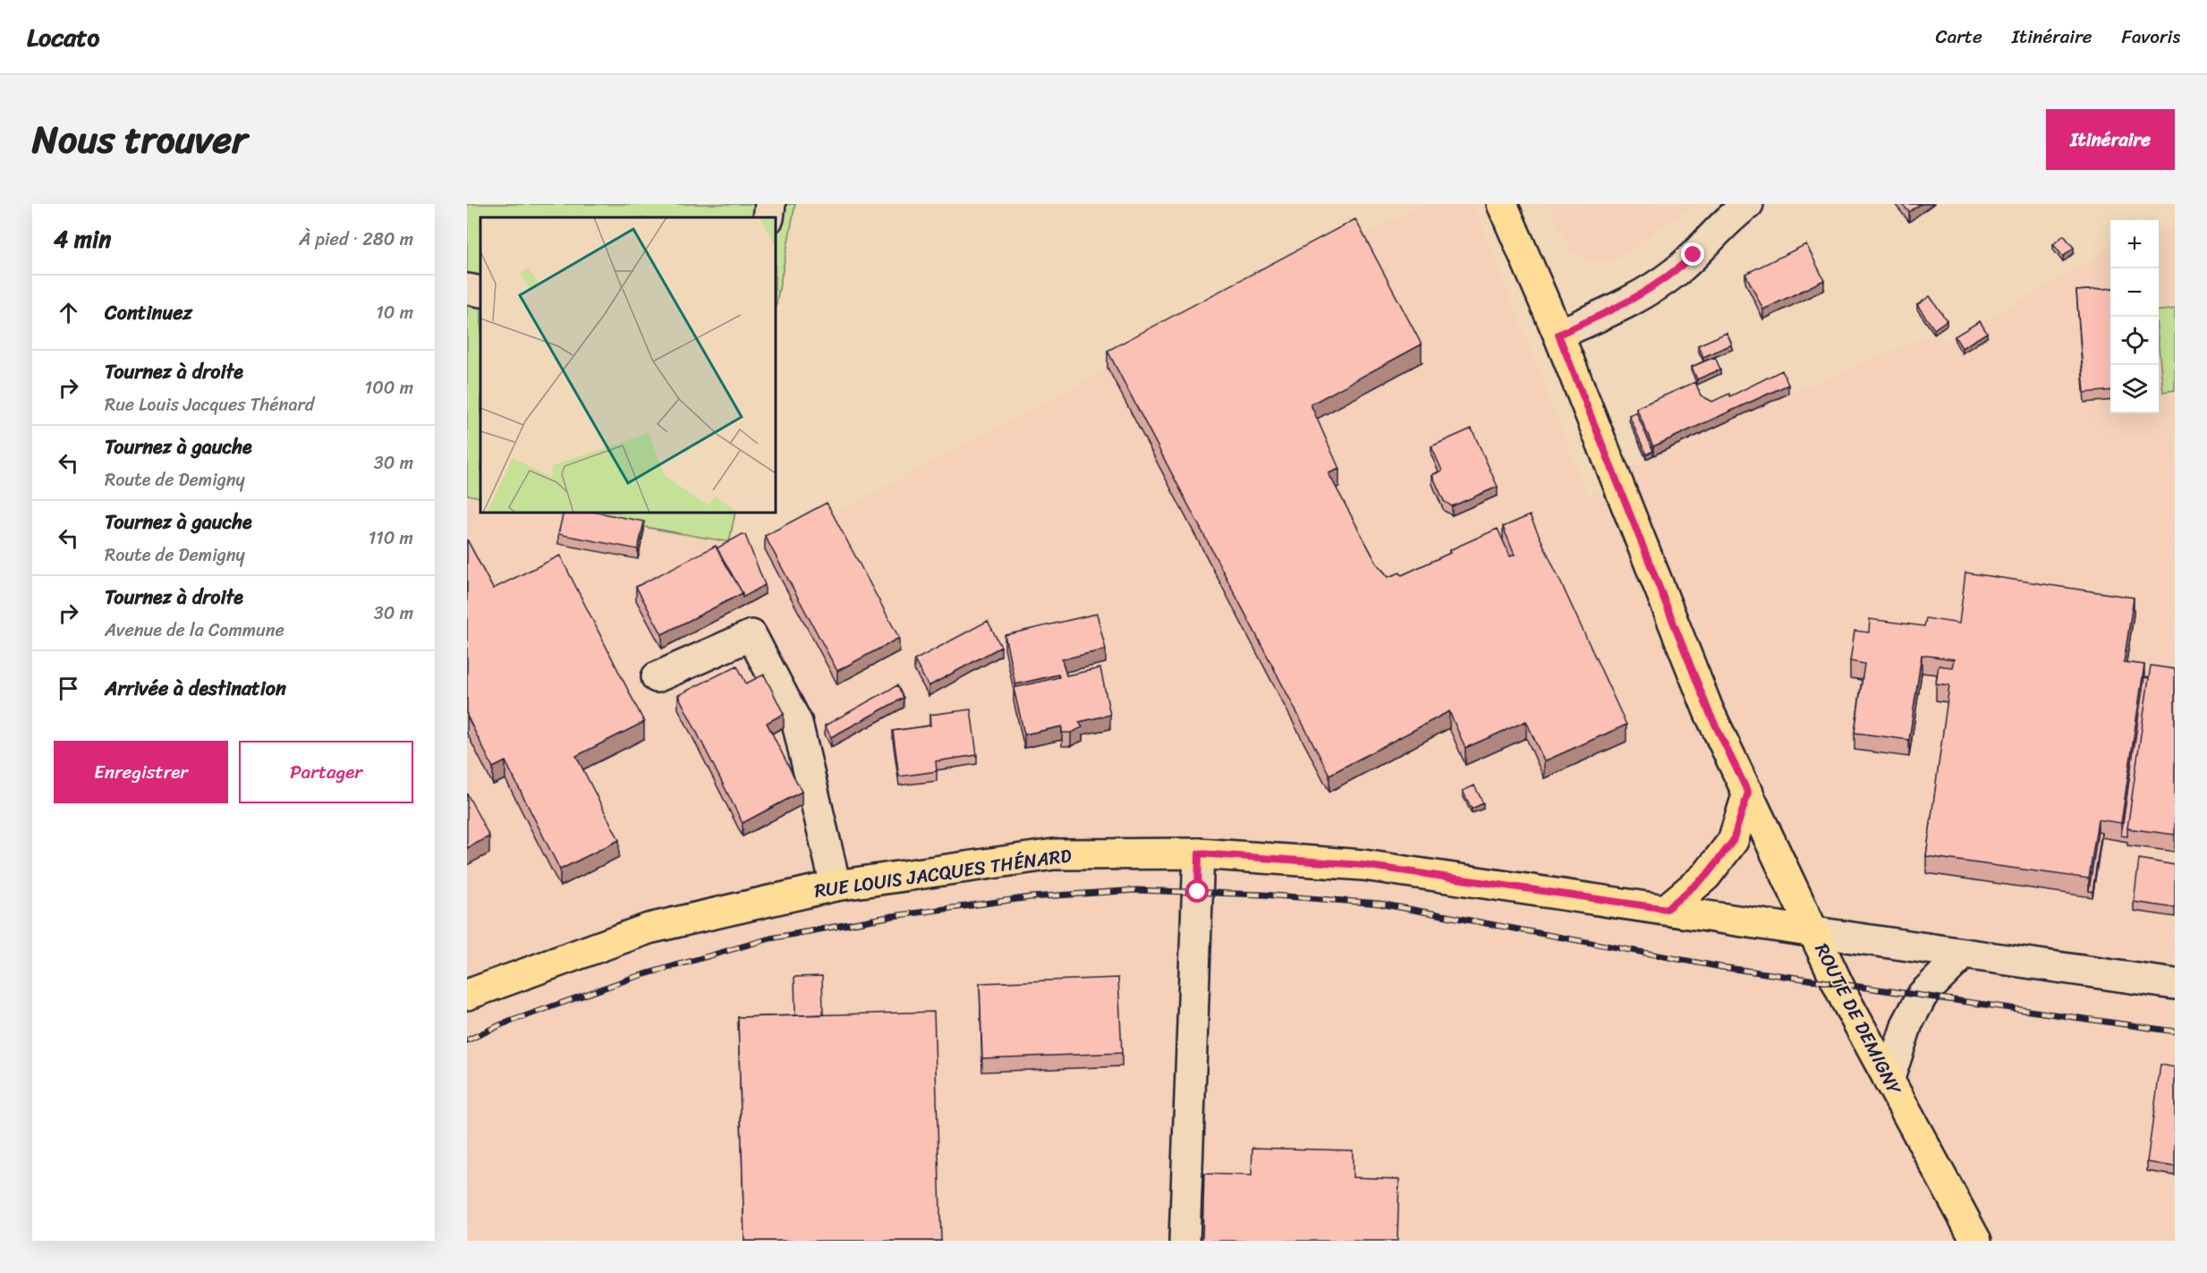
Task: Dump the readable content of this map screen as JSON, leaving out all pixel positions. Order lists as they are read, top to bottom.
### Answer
{
  "streets": {
    "main road": ["RUE LOUIS JACQUES THÉNARD", "ROUTE DE DEMIGNY"]
  },
  "crossings": [
    ["RUE LOUIS JACQUES THÉNARD", "ROUTE DE DEMIGNY"]
  ],
  "page": {
    "header": "Locato",
    "nav": ["Carte", "Itinéraire", "Favoris"],
    "title": "Nous trouver",
    "buttons": [
      "Itinéraire",
      ["Enregistrer", "Partager"]
    ],
    "heading": ["4 min", "À pied · 280 m"],
    "map_buttons": ["+", "−"],
    "list": [
      ["Continuez", "10 m"],
      ["Tournez à droite", "Rue Louis Jacques Thénard", "100 m"],
      ["Tournez à gauche", "Route de Demigny", "30 m"],
      ["Tournez à gauche", "Route de Demigny", "110 m"],
      ["Tournez à droite", "Avenue de la Commune", "30 m"],
      "Arrivée à destination"
    ]
  }
}
